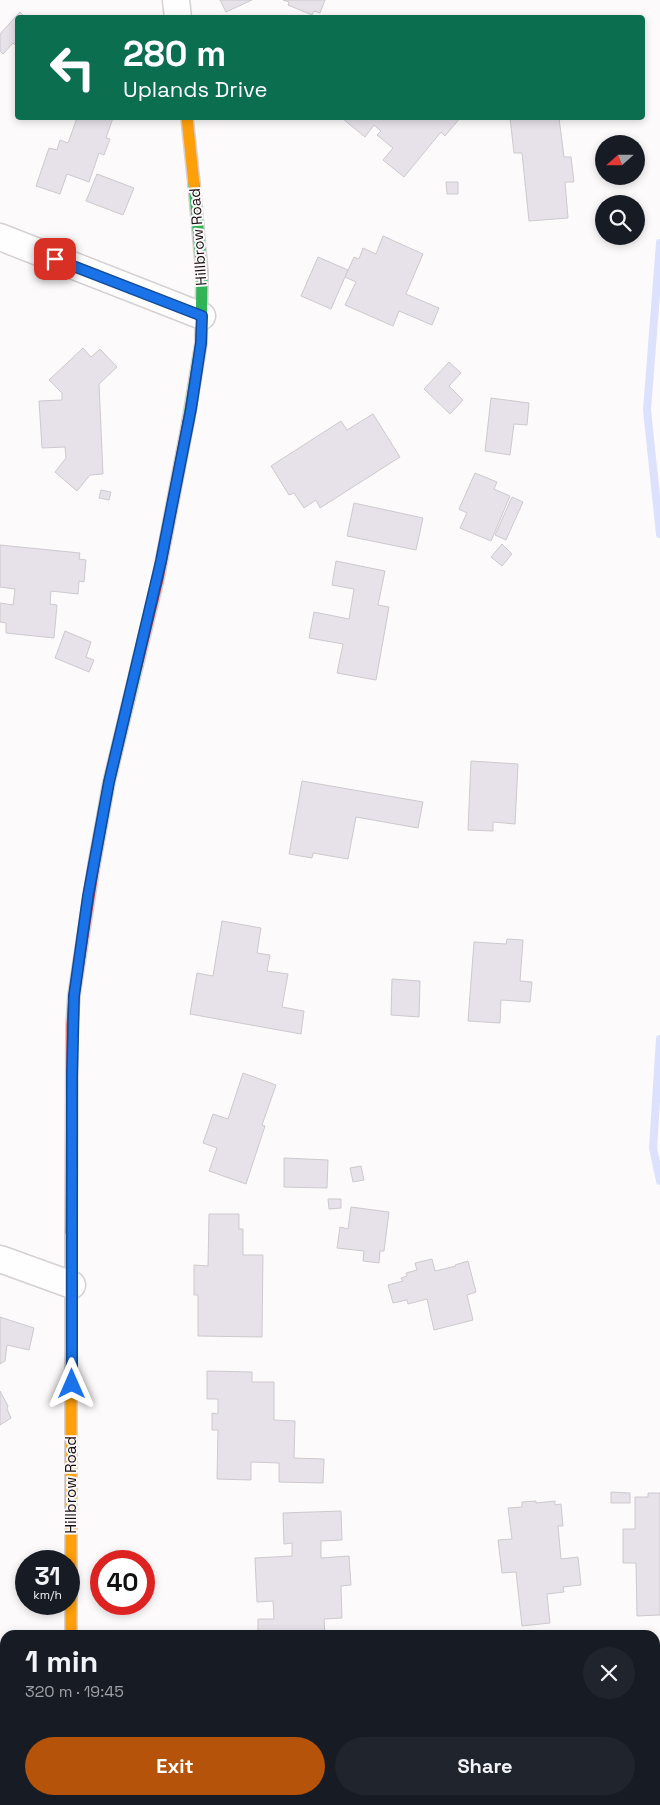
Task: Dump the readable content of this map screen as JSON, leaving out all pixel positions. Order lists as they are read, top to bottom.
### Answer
{
  "streets": {
    "street": ["Hillbrow Road"]
  },
  "north": "left",
  "page": {
    "turn": ["280 m", "Uplands Drive"],
    "speed": "31 km/h",
    "limit": "40",
    "heading": ["1 min", "320 m · 19:45"],
    "buttons": ["Exit", "Share"]
  }
}
